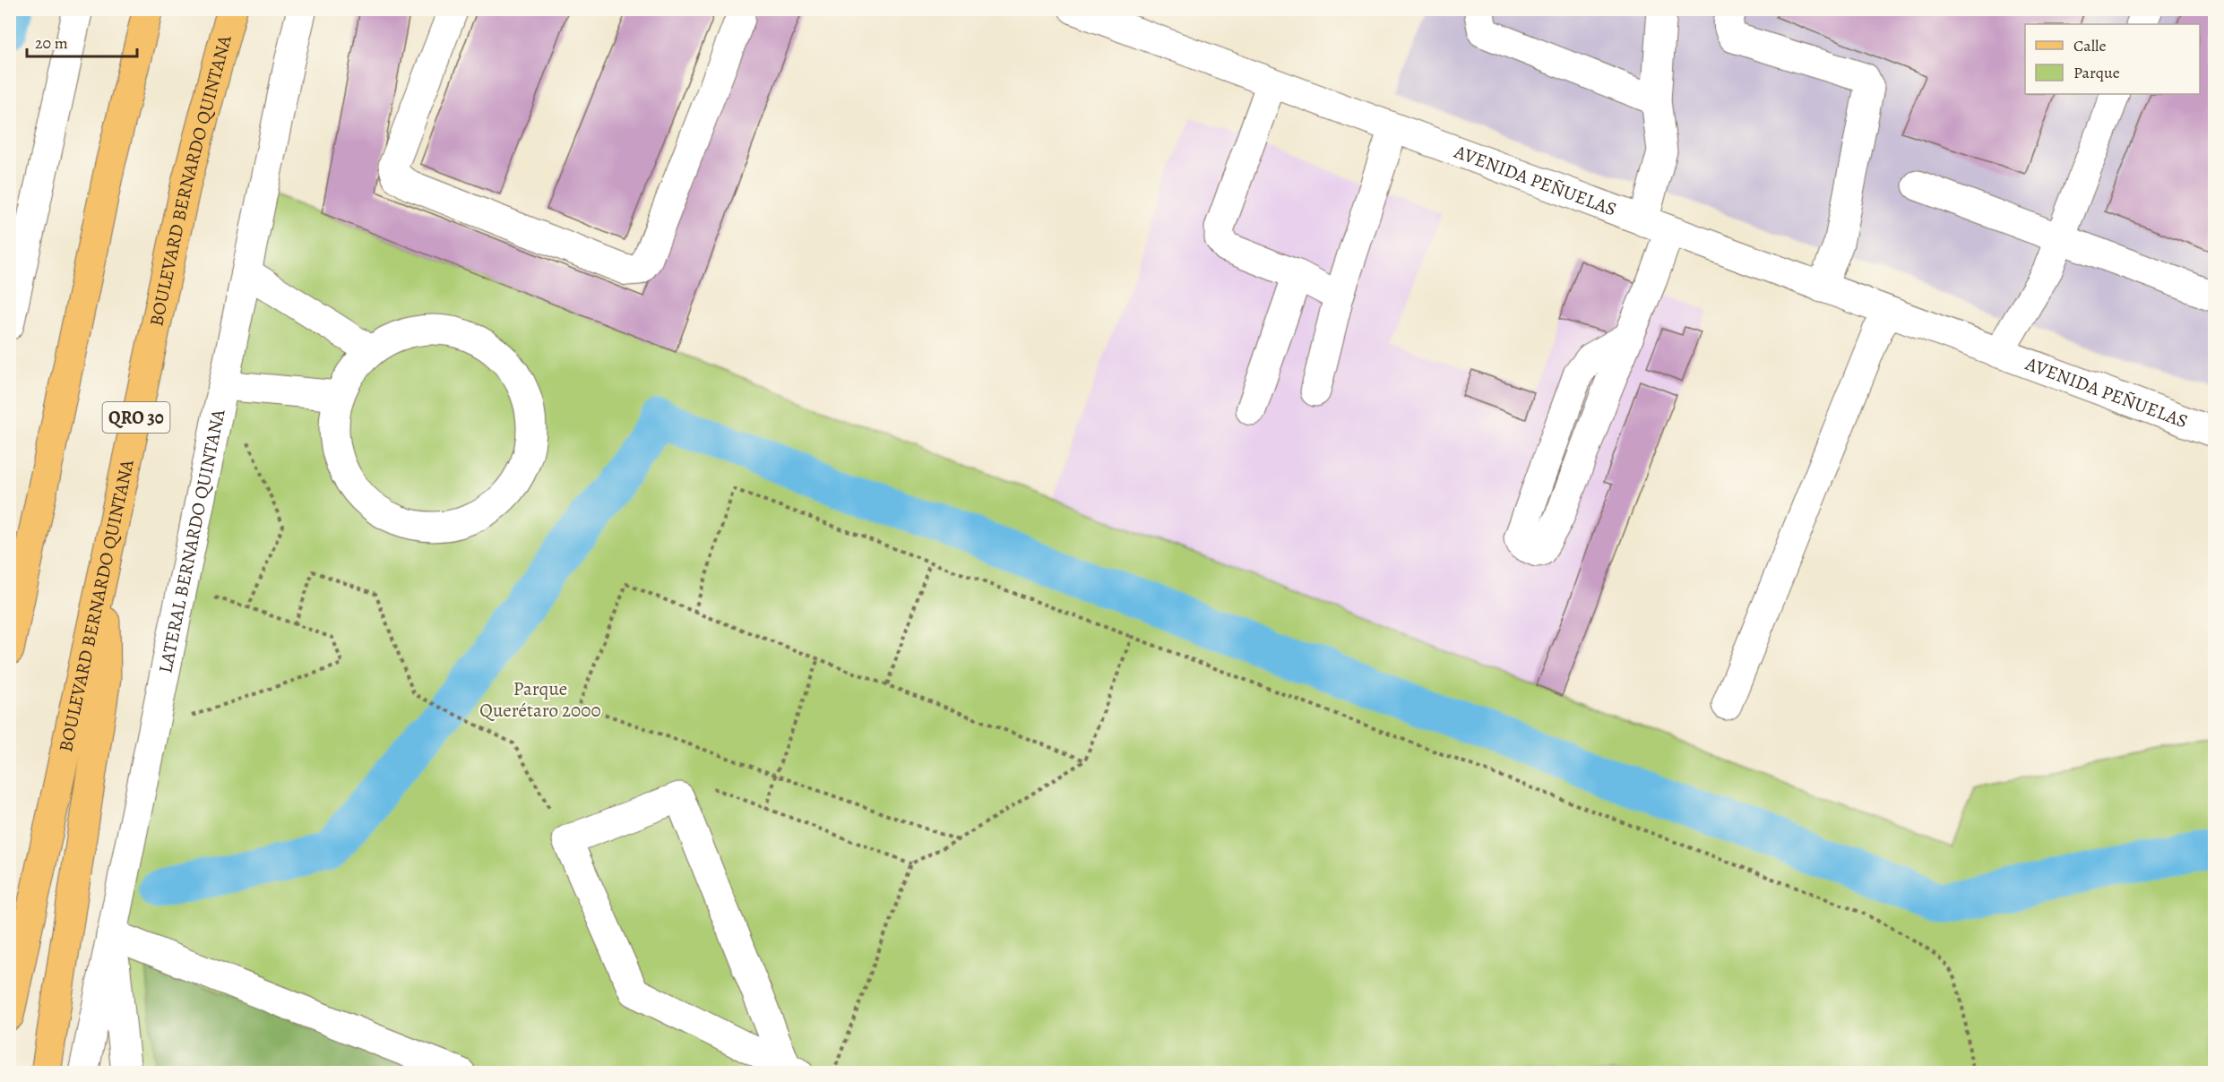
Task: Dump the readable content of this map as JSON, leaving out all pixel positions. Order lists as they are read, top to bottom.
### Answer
{
  "streets": {
    "main road": ["BOULEVARD BERNARDO QUINTANA", "QRO 30"],
    "street": ["AVENIDA PEÑUELAS", "LATERAL BERNARDO QUINTANA"]
  },
  "parks": ["Parque Querétaro 2000"],
  "legend": ["Calle", "Parque"],
  "scale_bar": "20 m"
}
